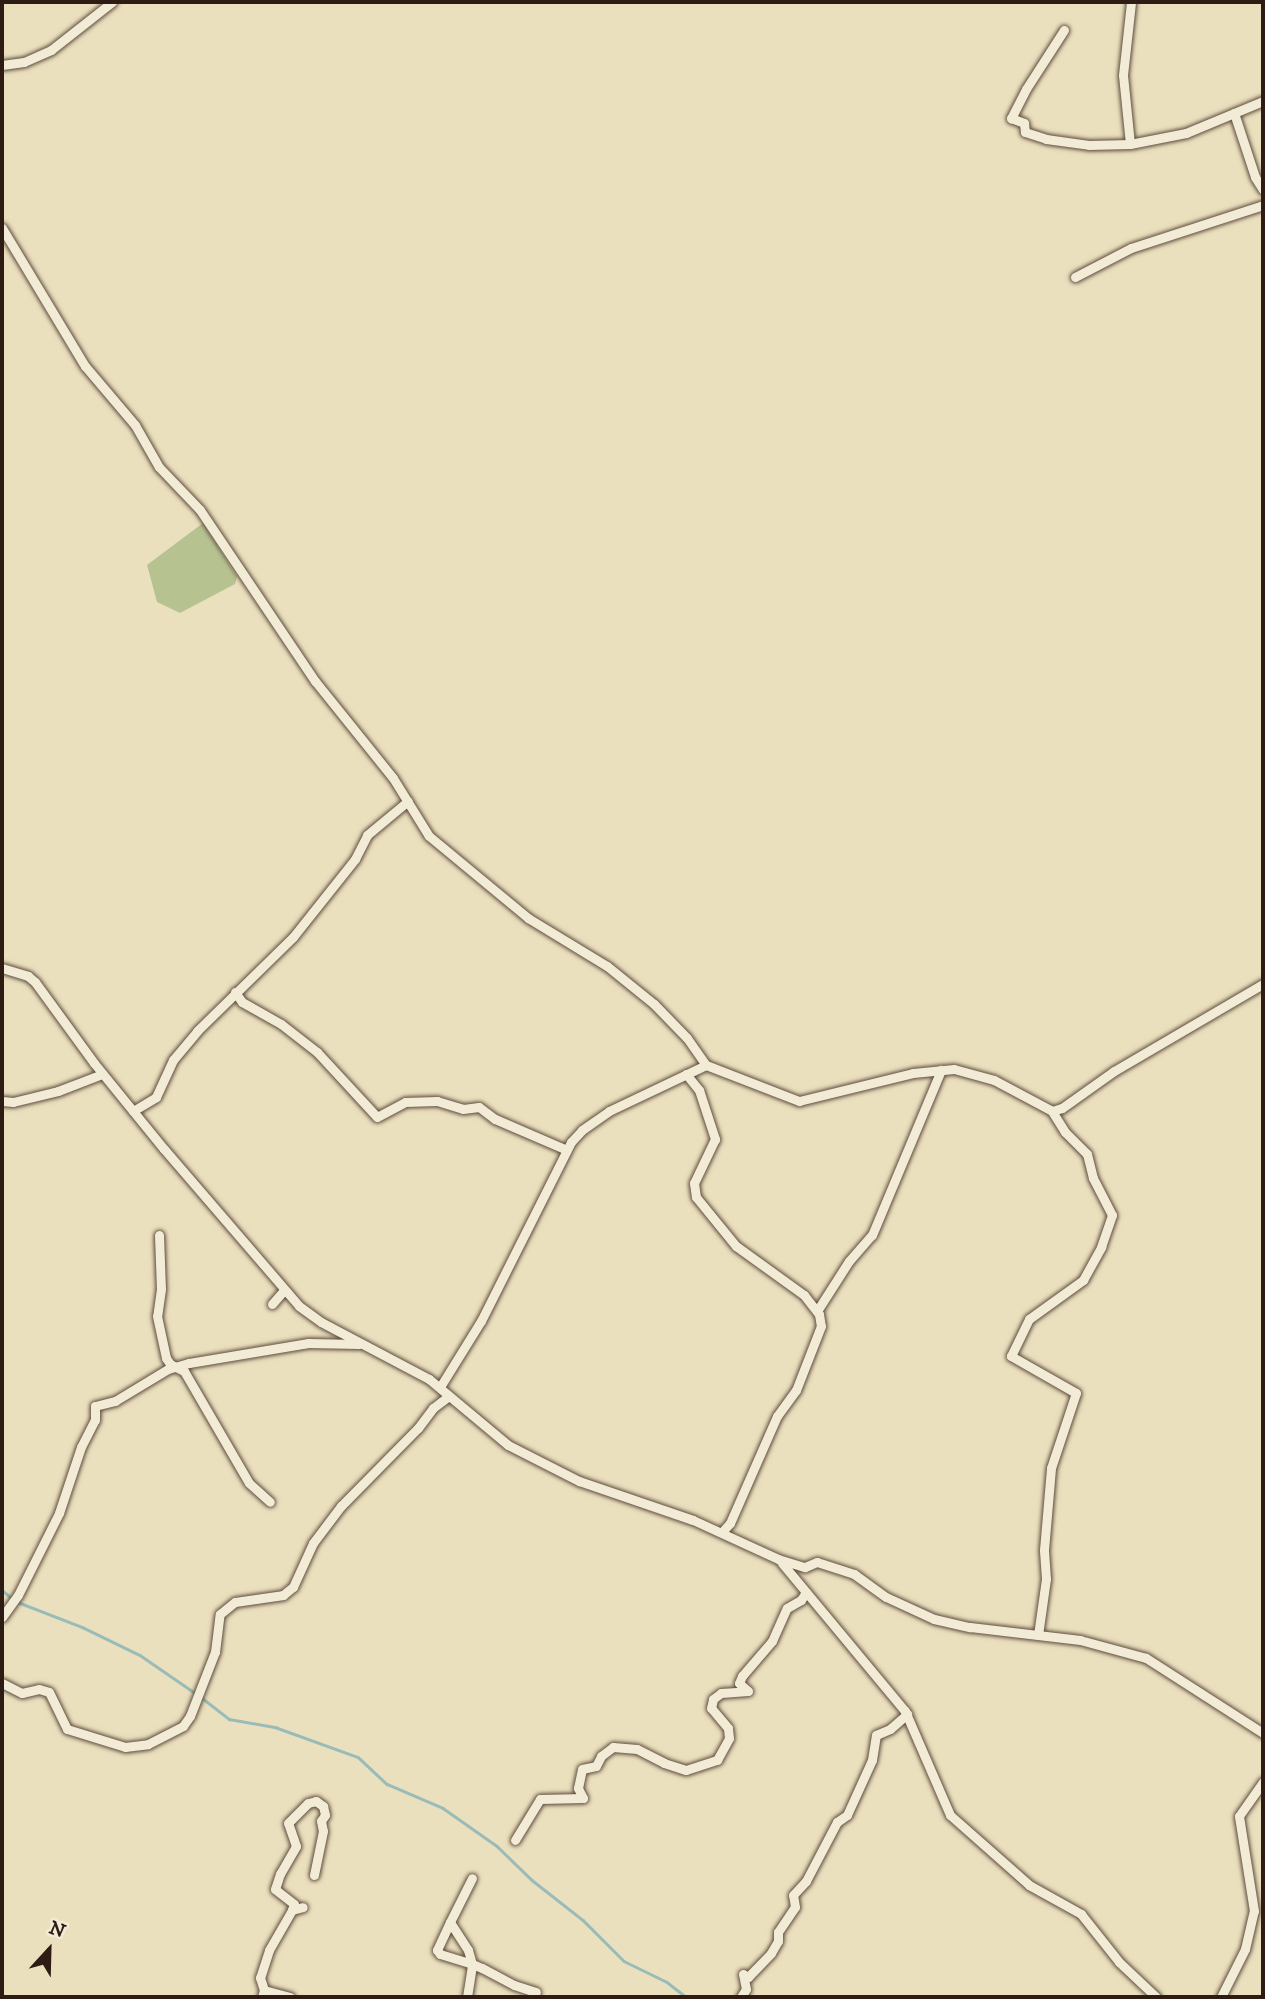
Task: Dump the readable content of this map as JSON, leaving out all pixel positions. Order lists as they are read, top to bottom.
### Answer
{
  "north": "top"
}
